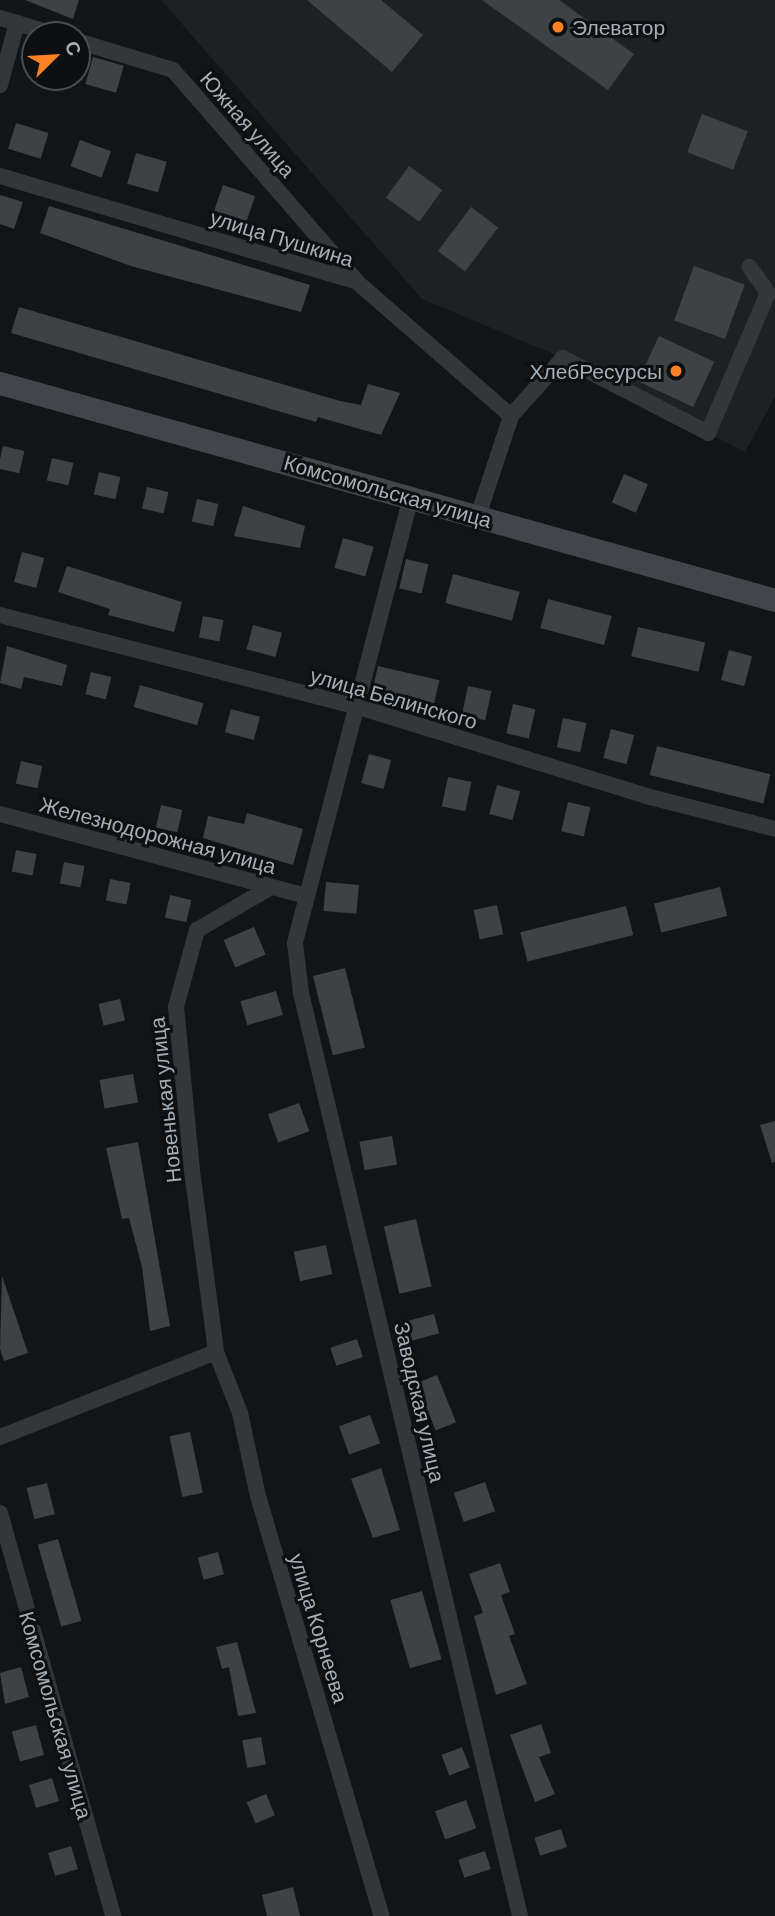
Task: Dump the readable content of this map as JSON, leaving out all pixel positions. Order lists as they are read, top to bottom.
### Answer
{
  "streets": {
    "street": [
      "Южная улица",
      "улица Пушкина",
      "Комсомольская улица",
      "улица Белинского",
      "Железнодорожная улица",
      "Новенькая улица",
      "Заводская улица",
      "улица Корнеева"
    ]
  },
  "crossings": [
    ["Южная улица", "улица Пушкина"],
    ["Комсомольская улица", "Заводская улица"],
    ["улица Белинского", "Заводская улица"],
    ["Железнодорожная улица", "Новенькая улица"],
    ["Железнодорожная улица", "Заводская улица"],
    ["Новенькая улица", "улица Корнеева"]
  ],
  "places": ["Элеватор", "ХлебРесурсы"],
  "north": "top right"
}
